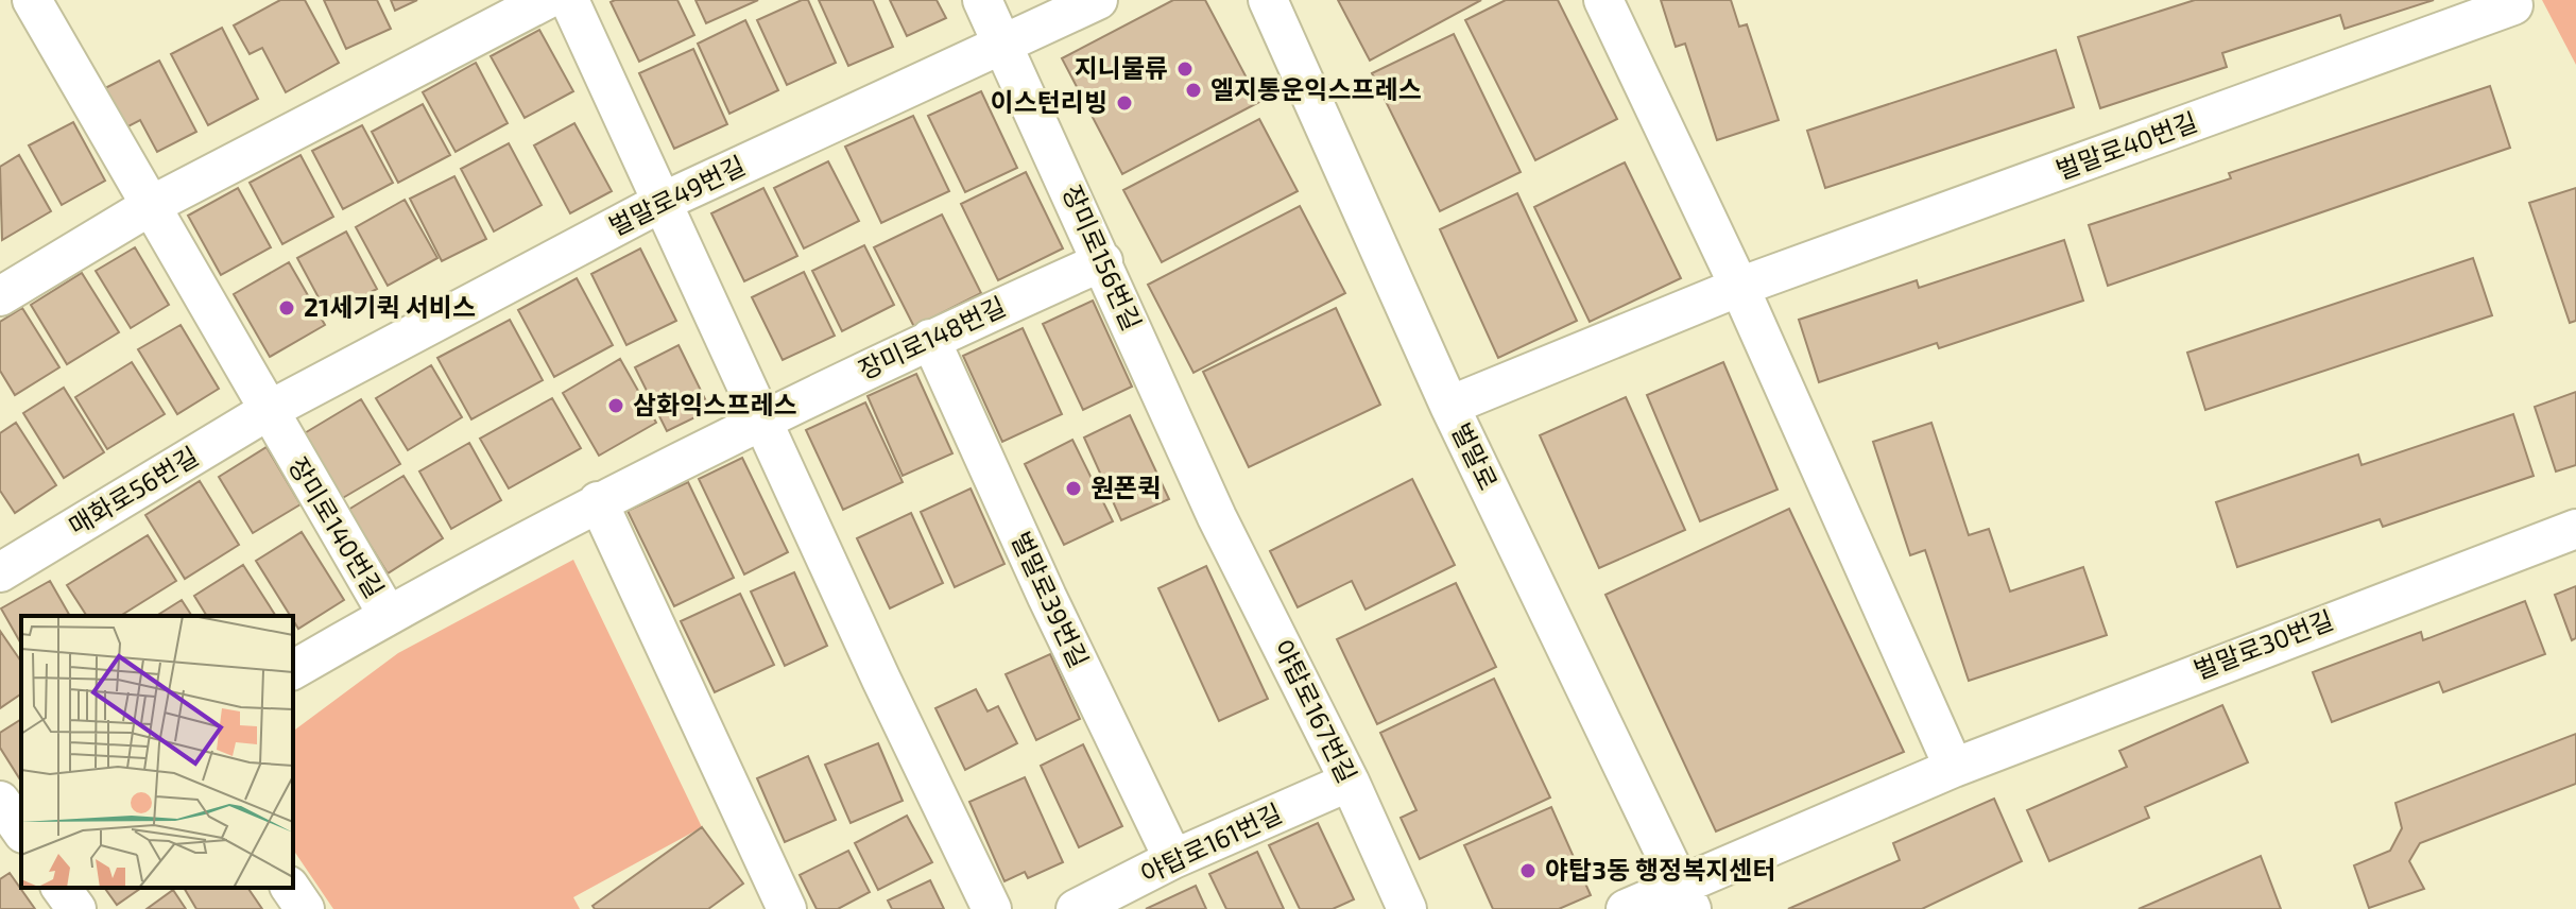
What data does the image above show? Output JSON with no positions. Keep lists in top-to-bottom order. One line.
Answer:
{"streets":{"street":["벌말로40번길","벌말로49번길","장미로156번길","장미로148번길","벌말로","매화로56번길","장미로140번길","벌말로39번길","벌말로30번길","야탑로167번길","야탑로161번길"]},"crossings":[["벌말로40번길","벌말로"],["벌말로49번길","장미로156번길"],["벌말로49번길","매화로56번길"],["벌말로49번길","장미로140번길"],["장미로156번길","장미로148번길"],["장미로156번길","야탑로167번길"],["장미로148번길","장미로140번길"],["장미로148번길","벌말로39번길"],["벌말로","벌말로30번길"],["매화로56번길","장미로140번길"],["벌말로39번길","야탑로161번길"],["야탑로167번길","야탑로161번길"]],"places":["지니물류","엘지통운익스프레스","이스턴리빙","21세기퀵 서비스","삼화익스프레스","원폰퀵","야탑3동 행정복지센터"]}
